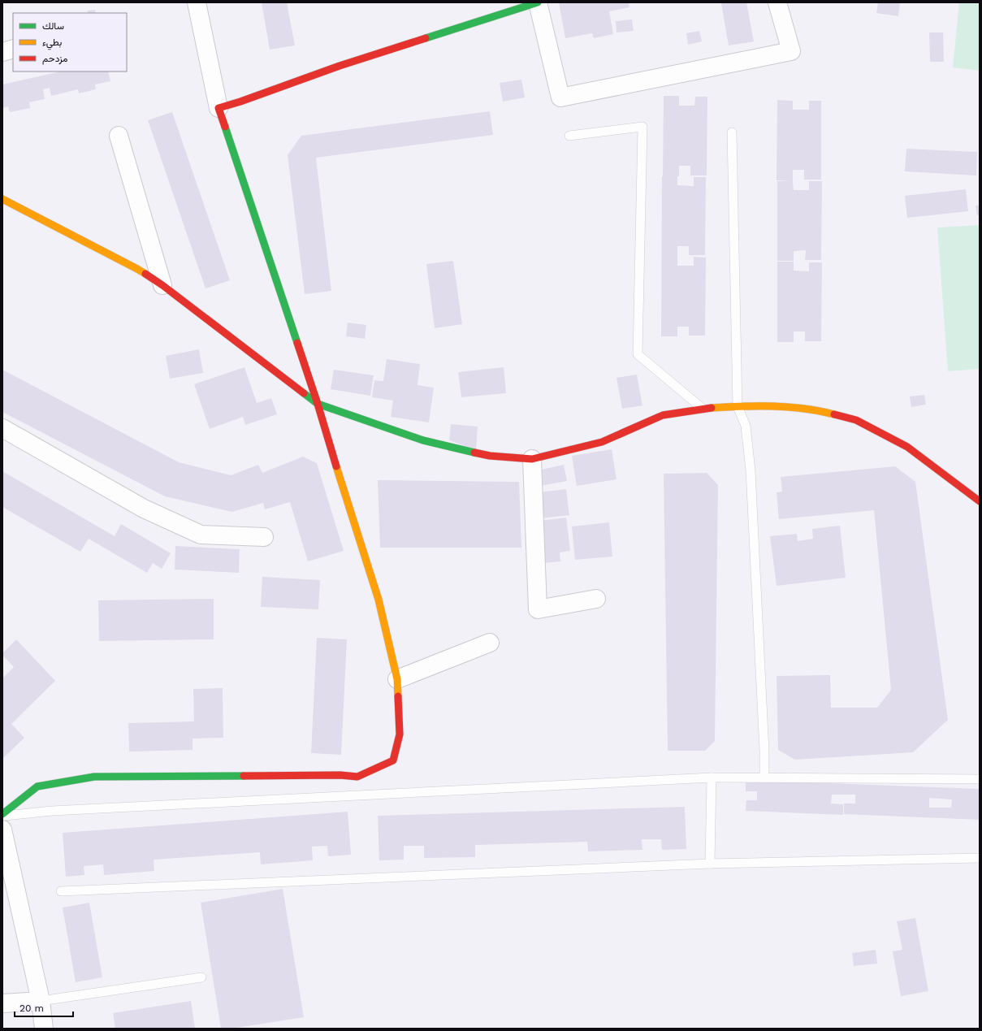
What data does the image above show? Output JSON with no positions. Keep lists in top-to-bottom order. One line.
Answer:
{"legend":["سالك","بطيء","مزدحم"],"scale_bar":"20 m"}
